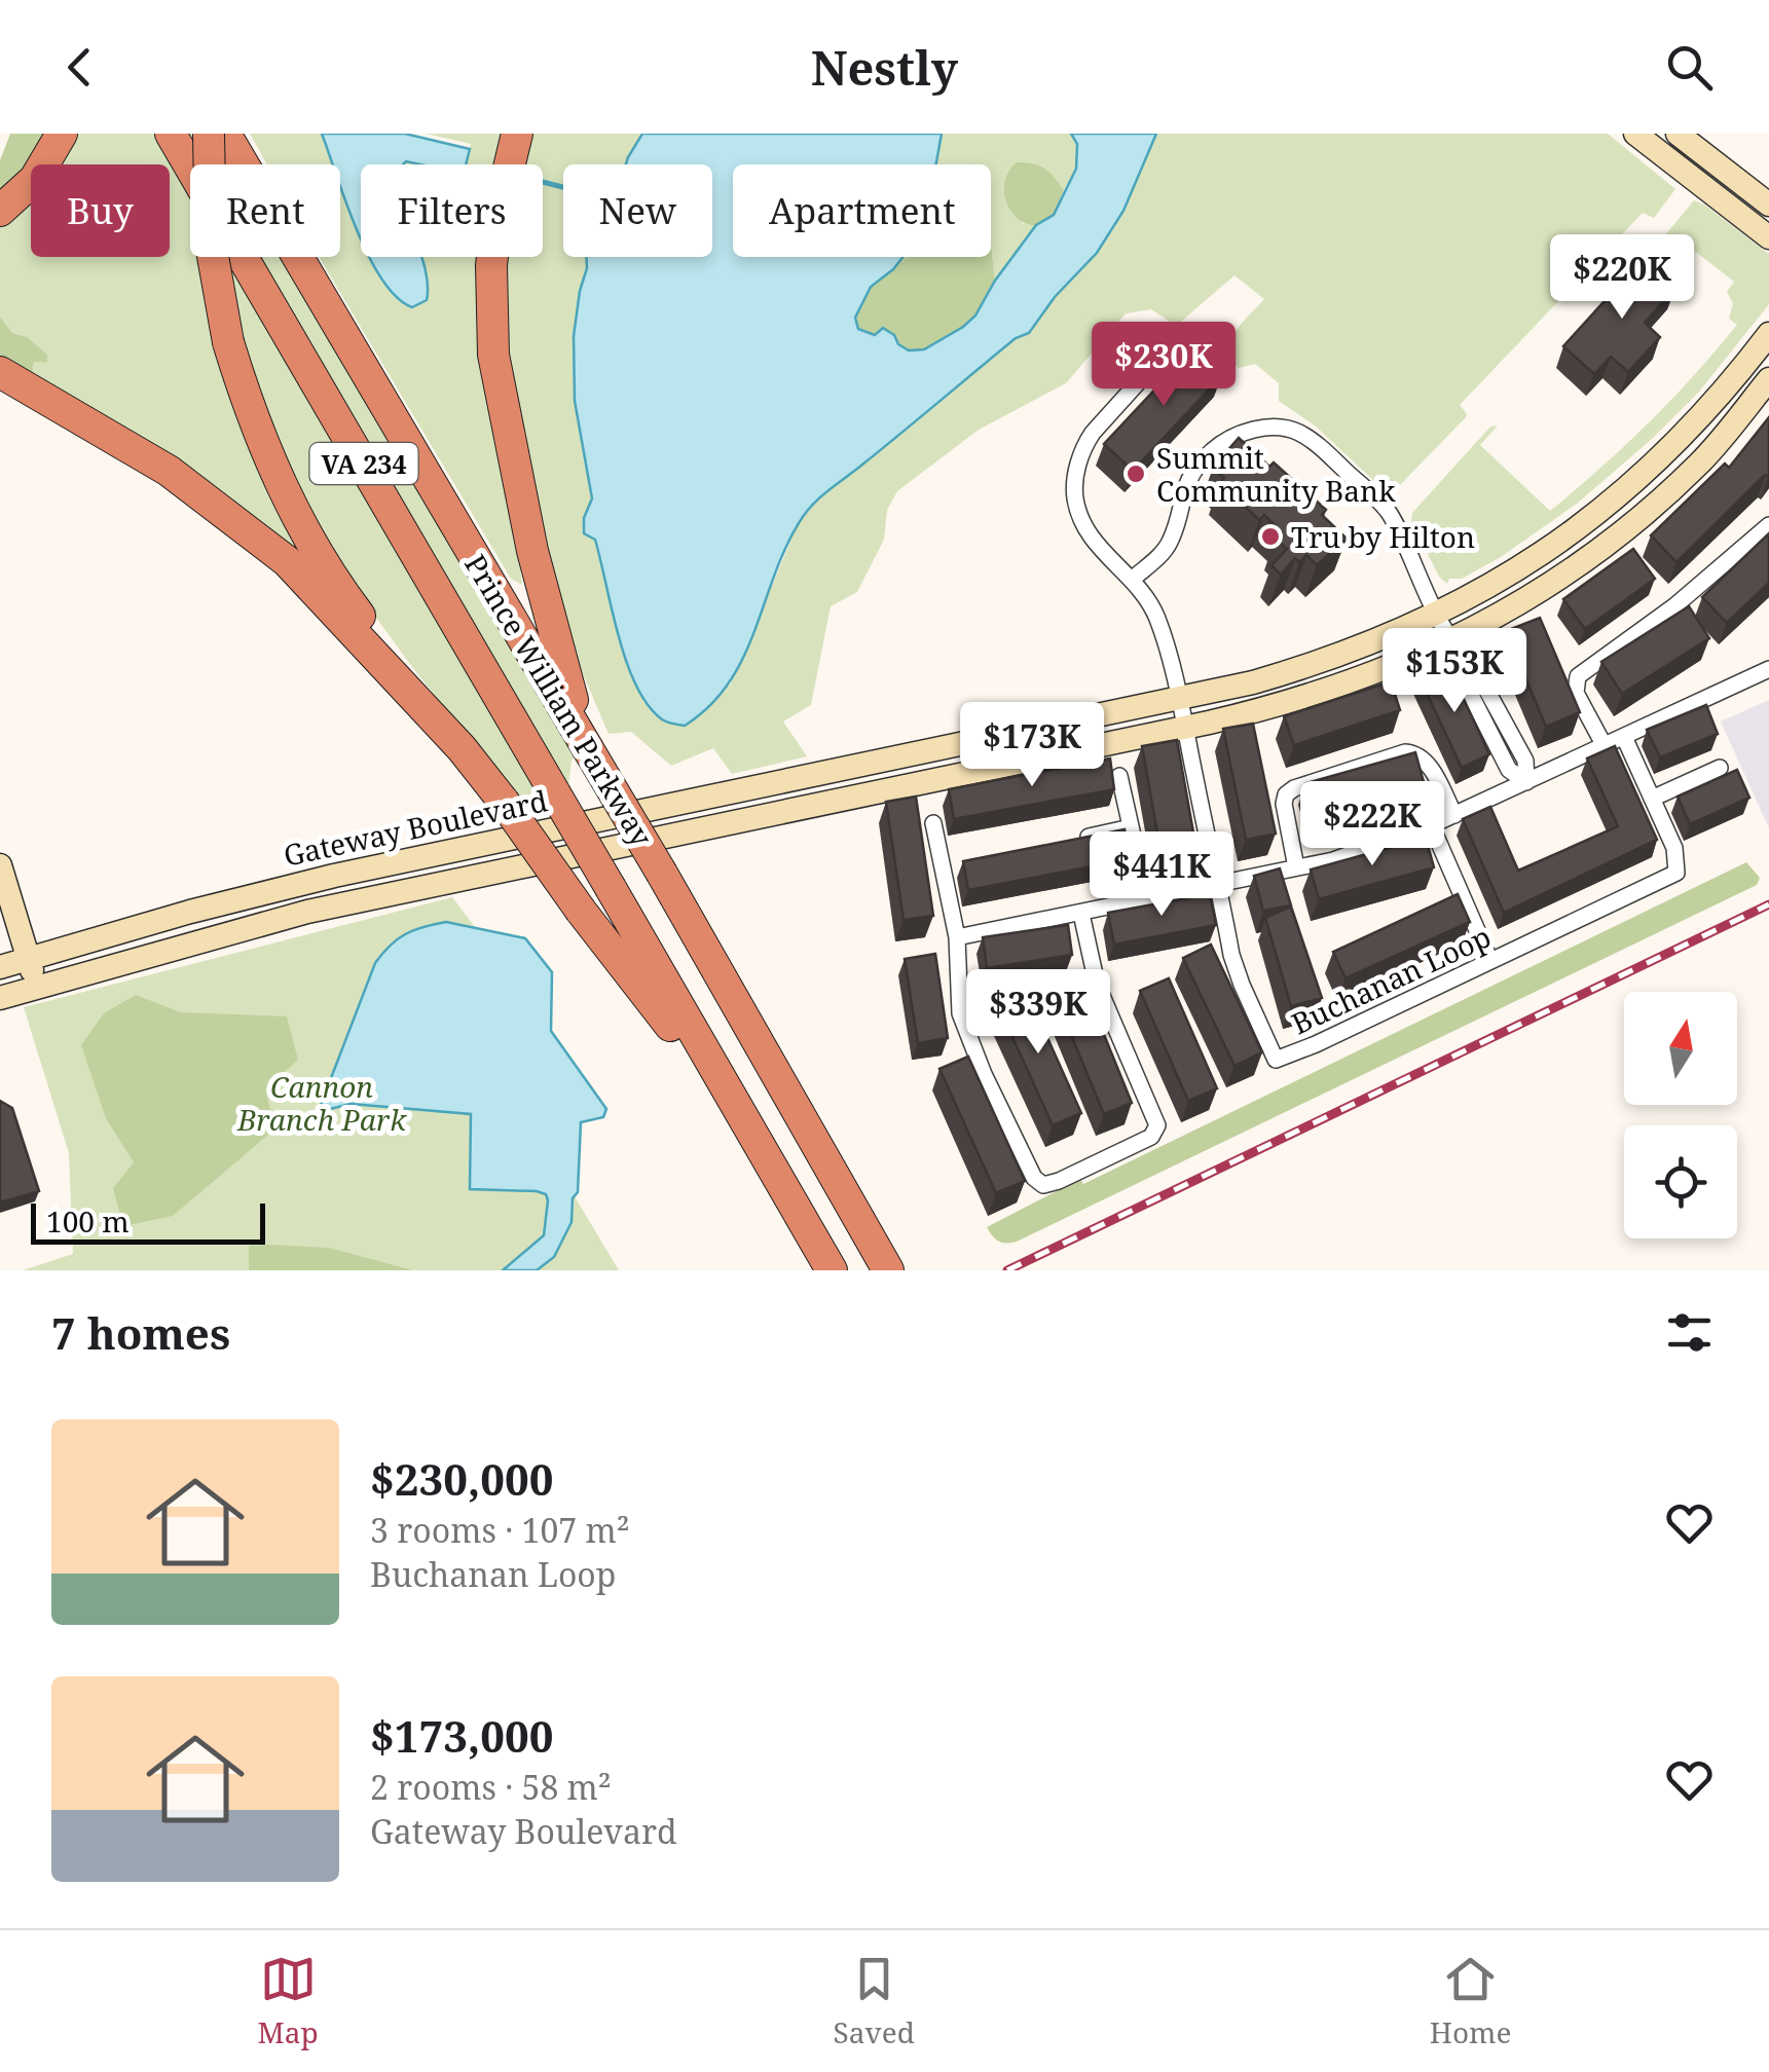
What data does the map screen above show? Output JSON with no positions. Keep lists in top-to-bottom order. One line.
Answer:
{"streets":{"highway":["VA 234","Prince William Parkway"],"street":["Gateway Boulevard","Buchanan Loop"]},"crossings":[["Gateway Boulevard","Buchanan Loop"]],"parks":["Cannon Branch Park"],"places":["Summit Community Bank","Tru by Hilton"],"scale_bar":"100 m","north":"top","page":{"header":"Nestly","chip":["Buy","Rent","Filters","New","Apartment"],"price":["$220K","$230K","$153K","$173K","$222K","$441K","$339K"],"scale":"100 m","heading":"7 homes","list":[{"name":"$230,000","note":"3 rooms · 107 m² · Buchanan Loop"},{"name":"$173,000","note":"2 rooms · 58 m² · Gateway Boulevard"}],"tabs":["Map","Saved","Home"]}}
